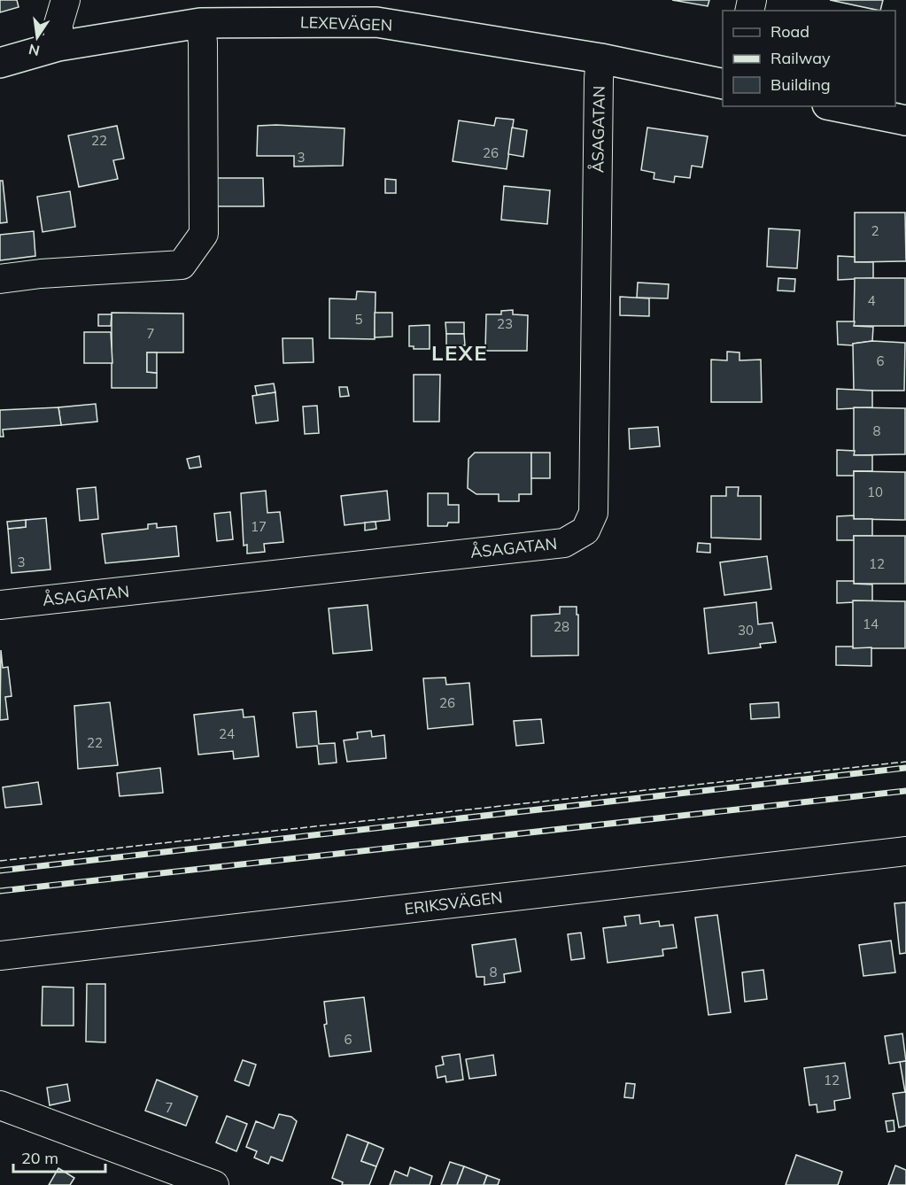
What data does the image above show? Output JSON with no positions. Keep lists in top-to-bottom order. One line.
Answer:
{"streets":{"street":["LEXEVÄGEN","ÅSAGATAN","ERIKSVÄGEN"]},"crossings":[["LEXEVÄGEN","ÅSAGATAN"]],"districts":["LEXE"],"house_numbers":["22","26","3","2","4","5","23","7","6","8","10","17","3","12","14","28","30","26","24","22","8","6","12","7"],"legend":["Road","Railway","Building"],"scale_bar":"20 m","north":"bottom"}
